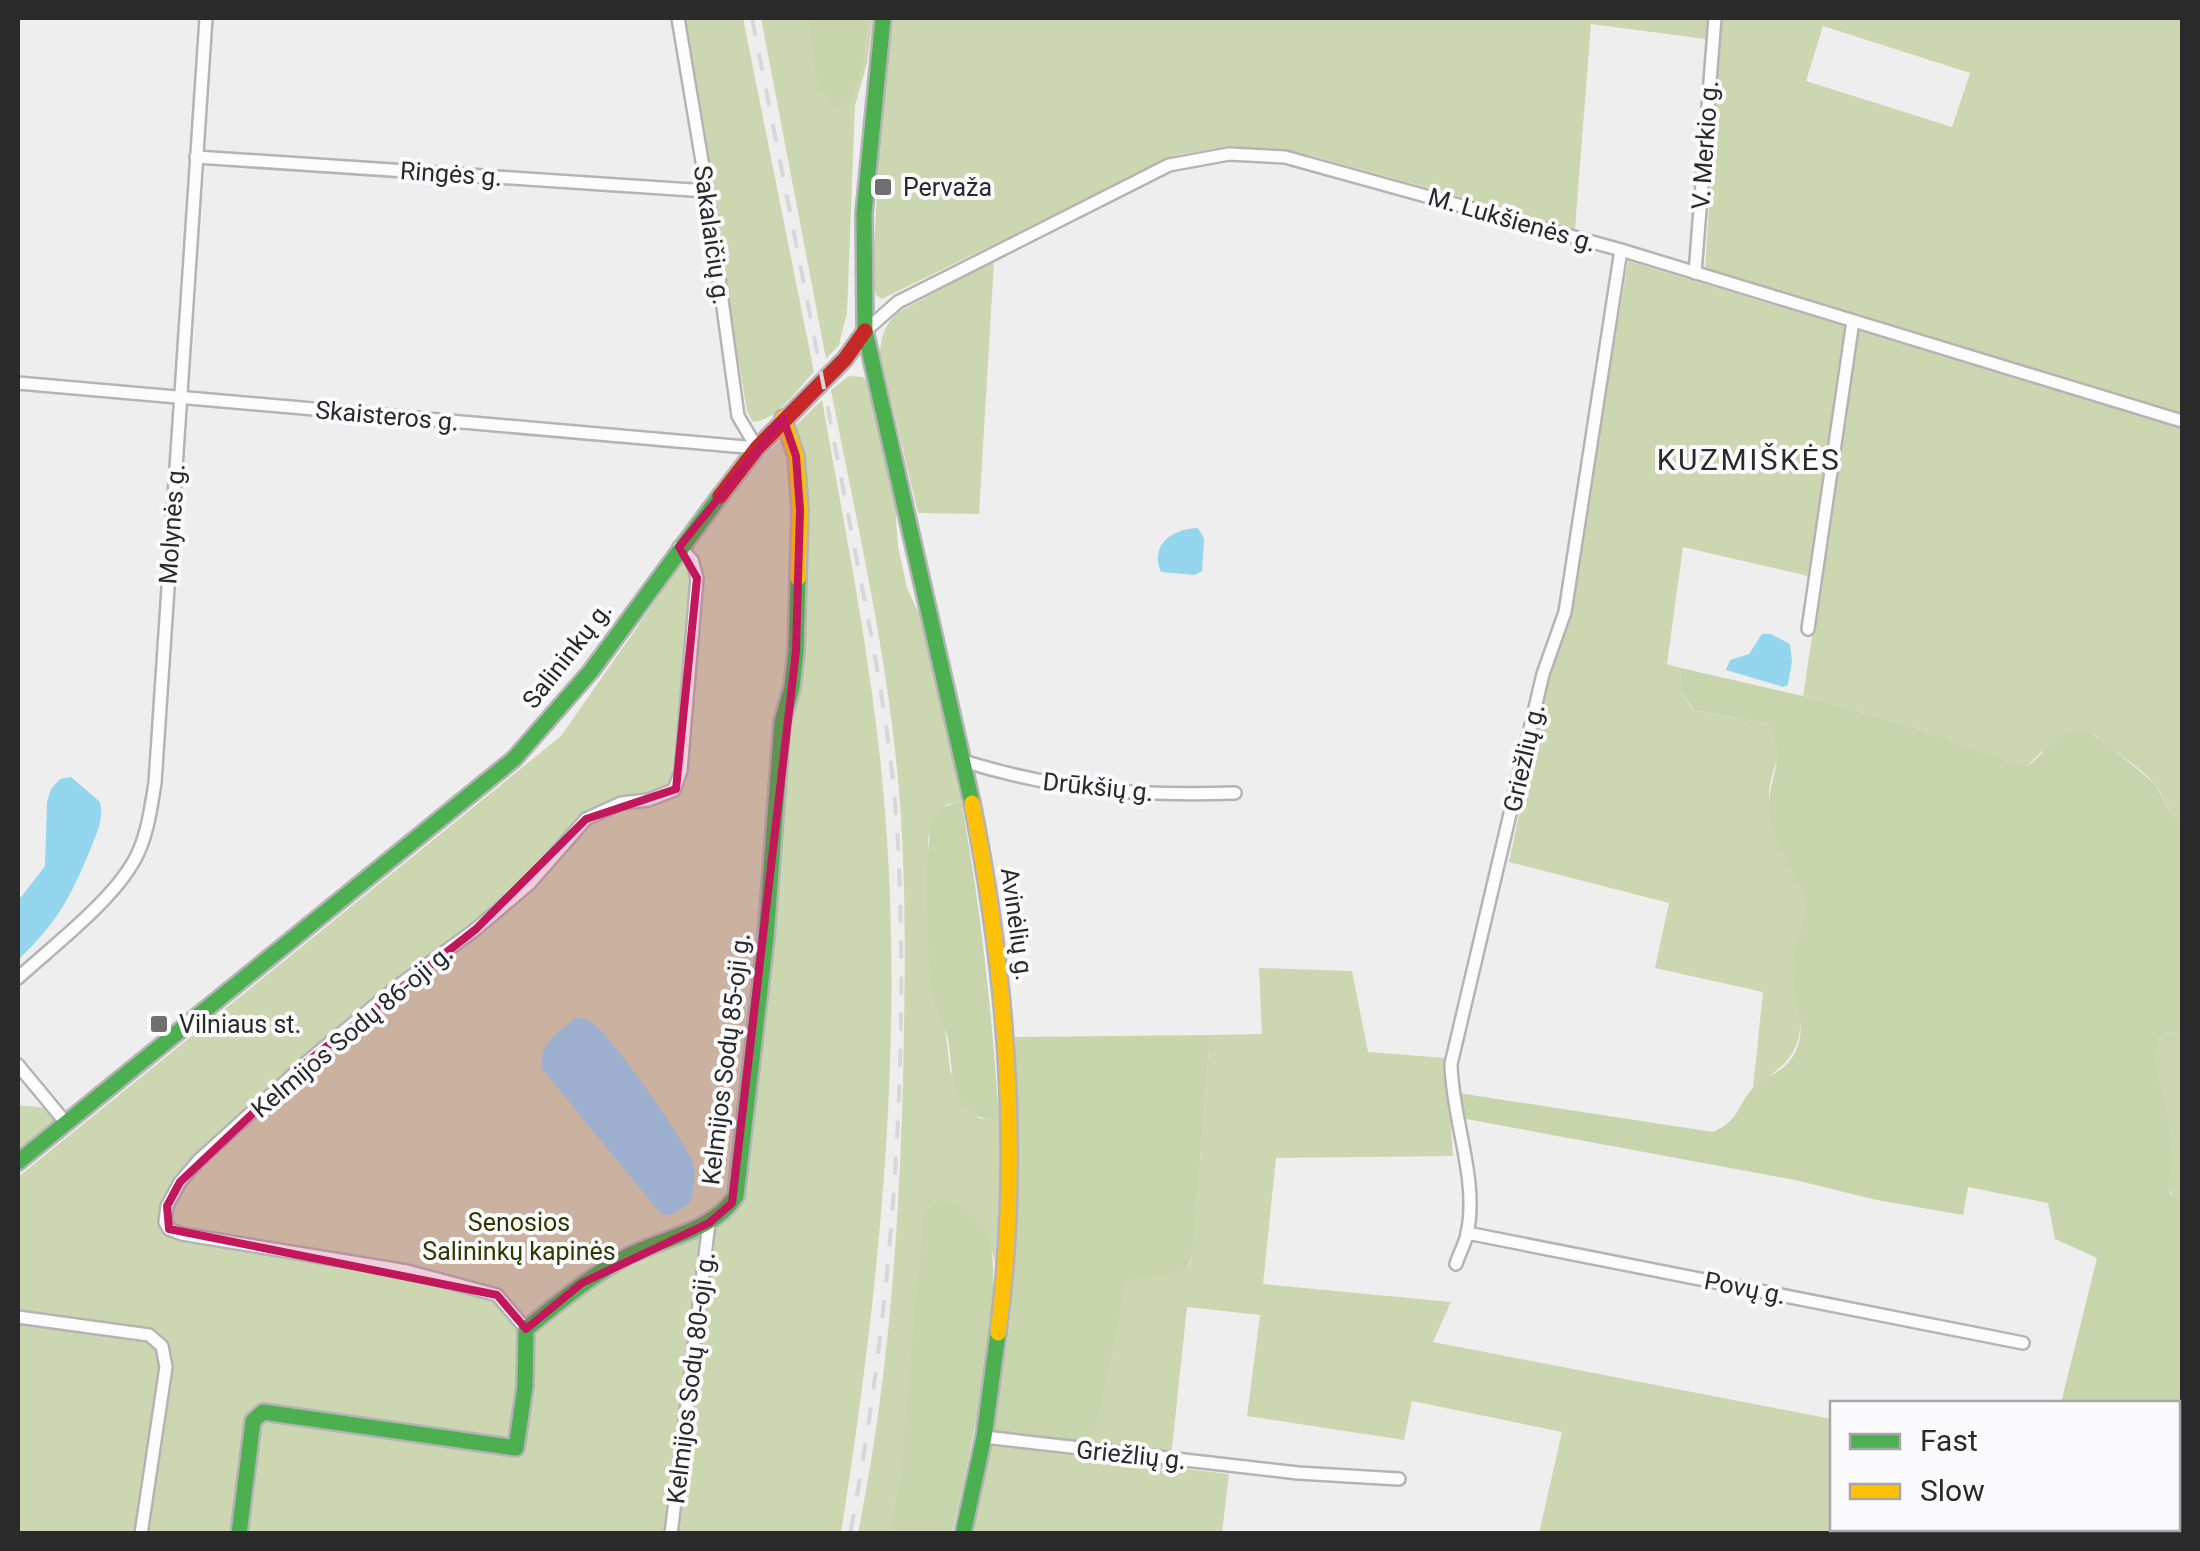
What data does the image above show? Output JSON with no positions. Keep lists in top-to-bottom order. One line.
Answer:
{"streets":{"main road":["Salininkų g.","Avinėlių g.","Kelmijos Sodų 85-oji g."],"street":["V. Merkio g.","Ringės g.","M. Lukšienės g.","Sakalaičių g.","Skaisteros g.","Molynės g.","Griežlių g.","Drūkšių g.","Kelmijos Sodų 86-oji g.","Povų g.","Kelmijos Sodų 80-oji g."]},"crossings":[["V. Merkio g.","M. Lukšienės g."],["Ringės g.","Sakalaičių g."],["Ringės g.","Molynės g."],["M. Lukšienės g.","Salininkų g."],["M. Lukšienės g.","Griežlių g."],["M. Lukšienės g.","Avinėlių g."],["Sakalaičių g.","Skaisteros g."],["Sakalaičių g.","Salininkų g."],["Skaisteros g.","Molynės g."],["Skaisteros g.","Salininkų g."],["Salininkų g.","Avinėlių g."],["Salininkų g.","Kelmijos Sodų 86-oji g."],["Salininkų g.","Kelmijos Sodų 85-oji g."],["Griežlių g.","Avinėlių g."],["Griežlių g.","Povų g."],["Drūkšių g.","Avinėlių g."],["Kelmijos Sodų 86-oji g.","Kelmijos Sodų 85-oji g."],["Kelmijos Sodų 85-oji g.","Kelmijos Sodų 80-oji g."]],"districts":["KUZMIŠKĖS"],"parks":["Senosios Salininkų kapinės"],"places":{"transit":["Pervaža","Vilniaus st."]},"legend":["Fast","Slow"]}
